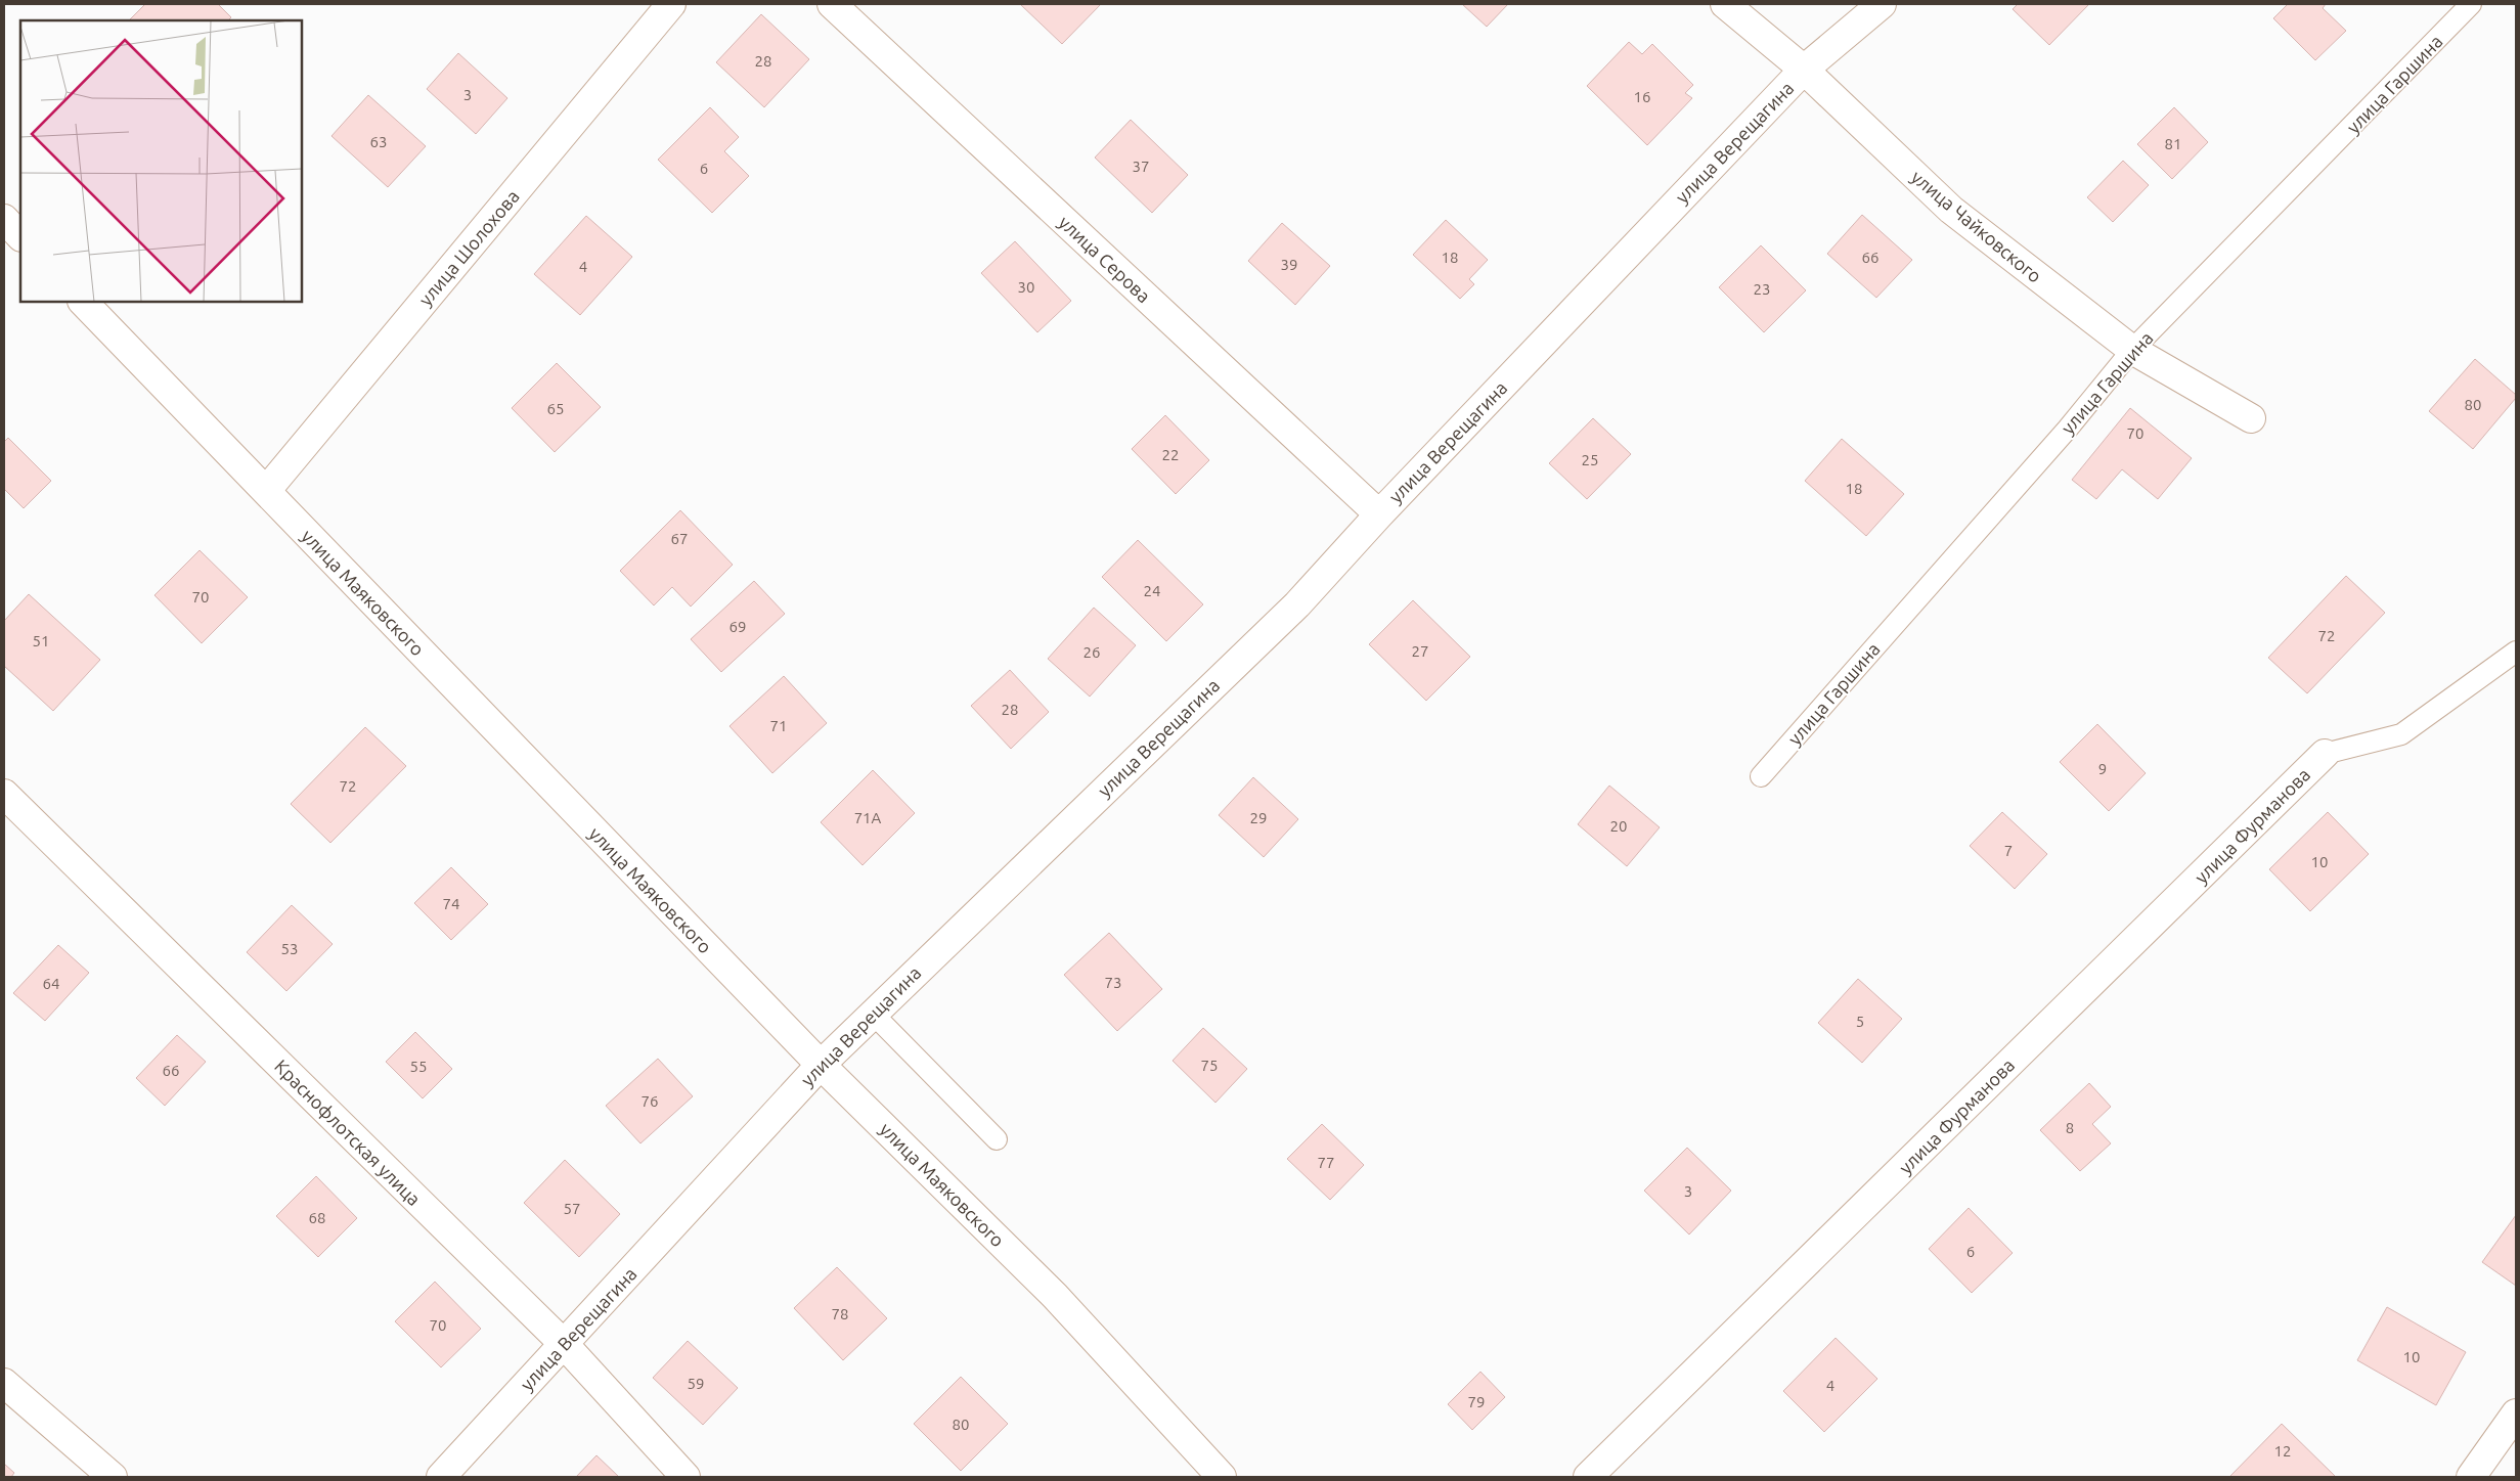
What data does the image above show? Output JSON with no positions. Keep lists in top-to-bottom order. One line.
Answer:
{"streets":{"street":["улица Верещагина","улица Чайковского","улица Шолохова","улица Серова","улица Маяковского","улица Фурманова","Краснофлотская улица"],"lane":["улица Гаршина"]},"crossings":[["улица Гаршина","улица Чайковского"],["улица Верещагина","улица Чайковского"],["улица Верещагина","улица Серова"],["улица Верещагина","улица Маяковского"],["улица Верещагина","Краснофлотская улица"],["улица Шолохова","улица Маяковского"]],"house_numbers":["28","3","16","63","81","37","6","18","66","39","4","30","23","80","65","70","22","25","18","67","24","70","69","72","51","27","26","28","71","9","72","71А","29","20","7","10","74","53","73","64","5","75","55","66","76","8","77","3","57","68","6","78","70","10","59","4","79","80","12"]}
